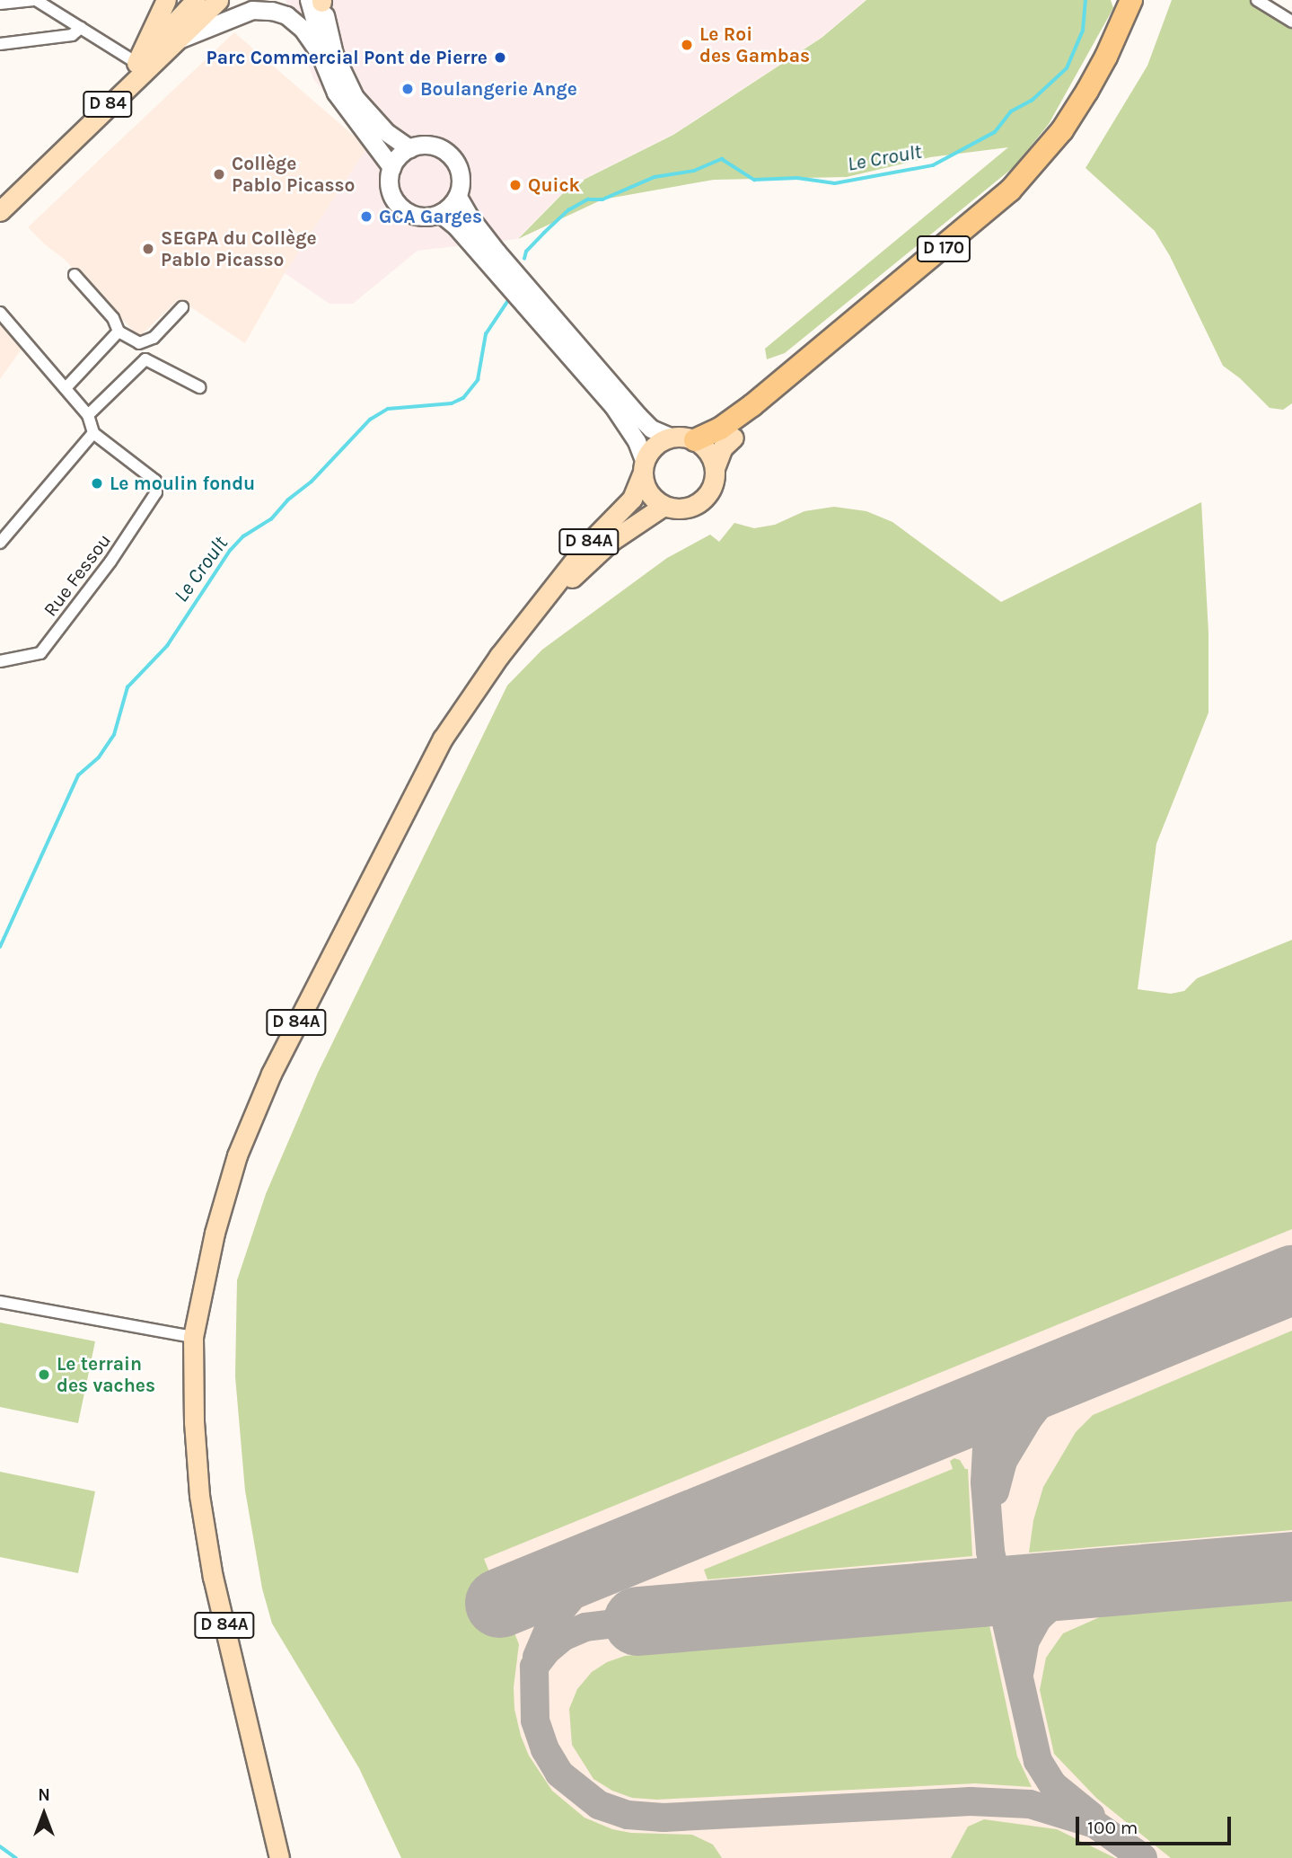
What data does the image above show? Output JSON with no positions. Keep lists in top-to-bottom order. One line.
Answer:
{"streets":{"highway":["D 170"],"main road":["D 84","D 84A"],"street":["Rue Fessou"]},"crossings":[["D 170","D 84A"]],"water":["Le Croult"],"places":["Le Roi des Gambas","Parc Commercial Pont de Pierre","Boulangerie Ange","Collège Pablo Picasso","Quick","GCA Garges","SEGPA du Collège Pablo Picasso","Le moulin fondu","Le terrain des vaches"],"scale_bar":"100 m","north":"top"}
